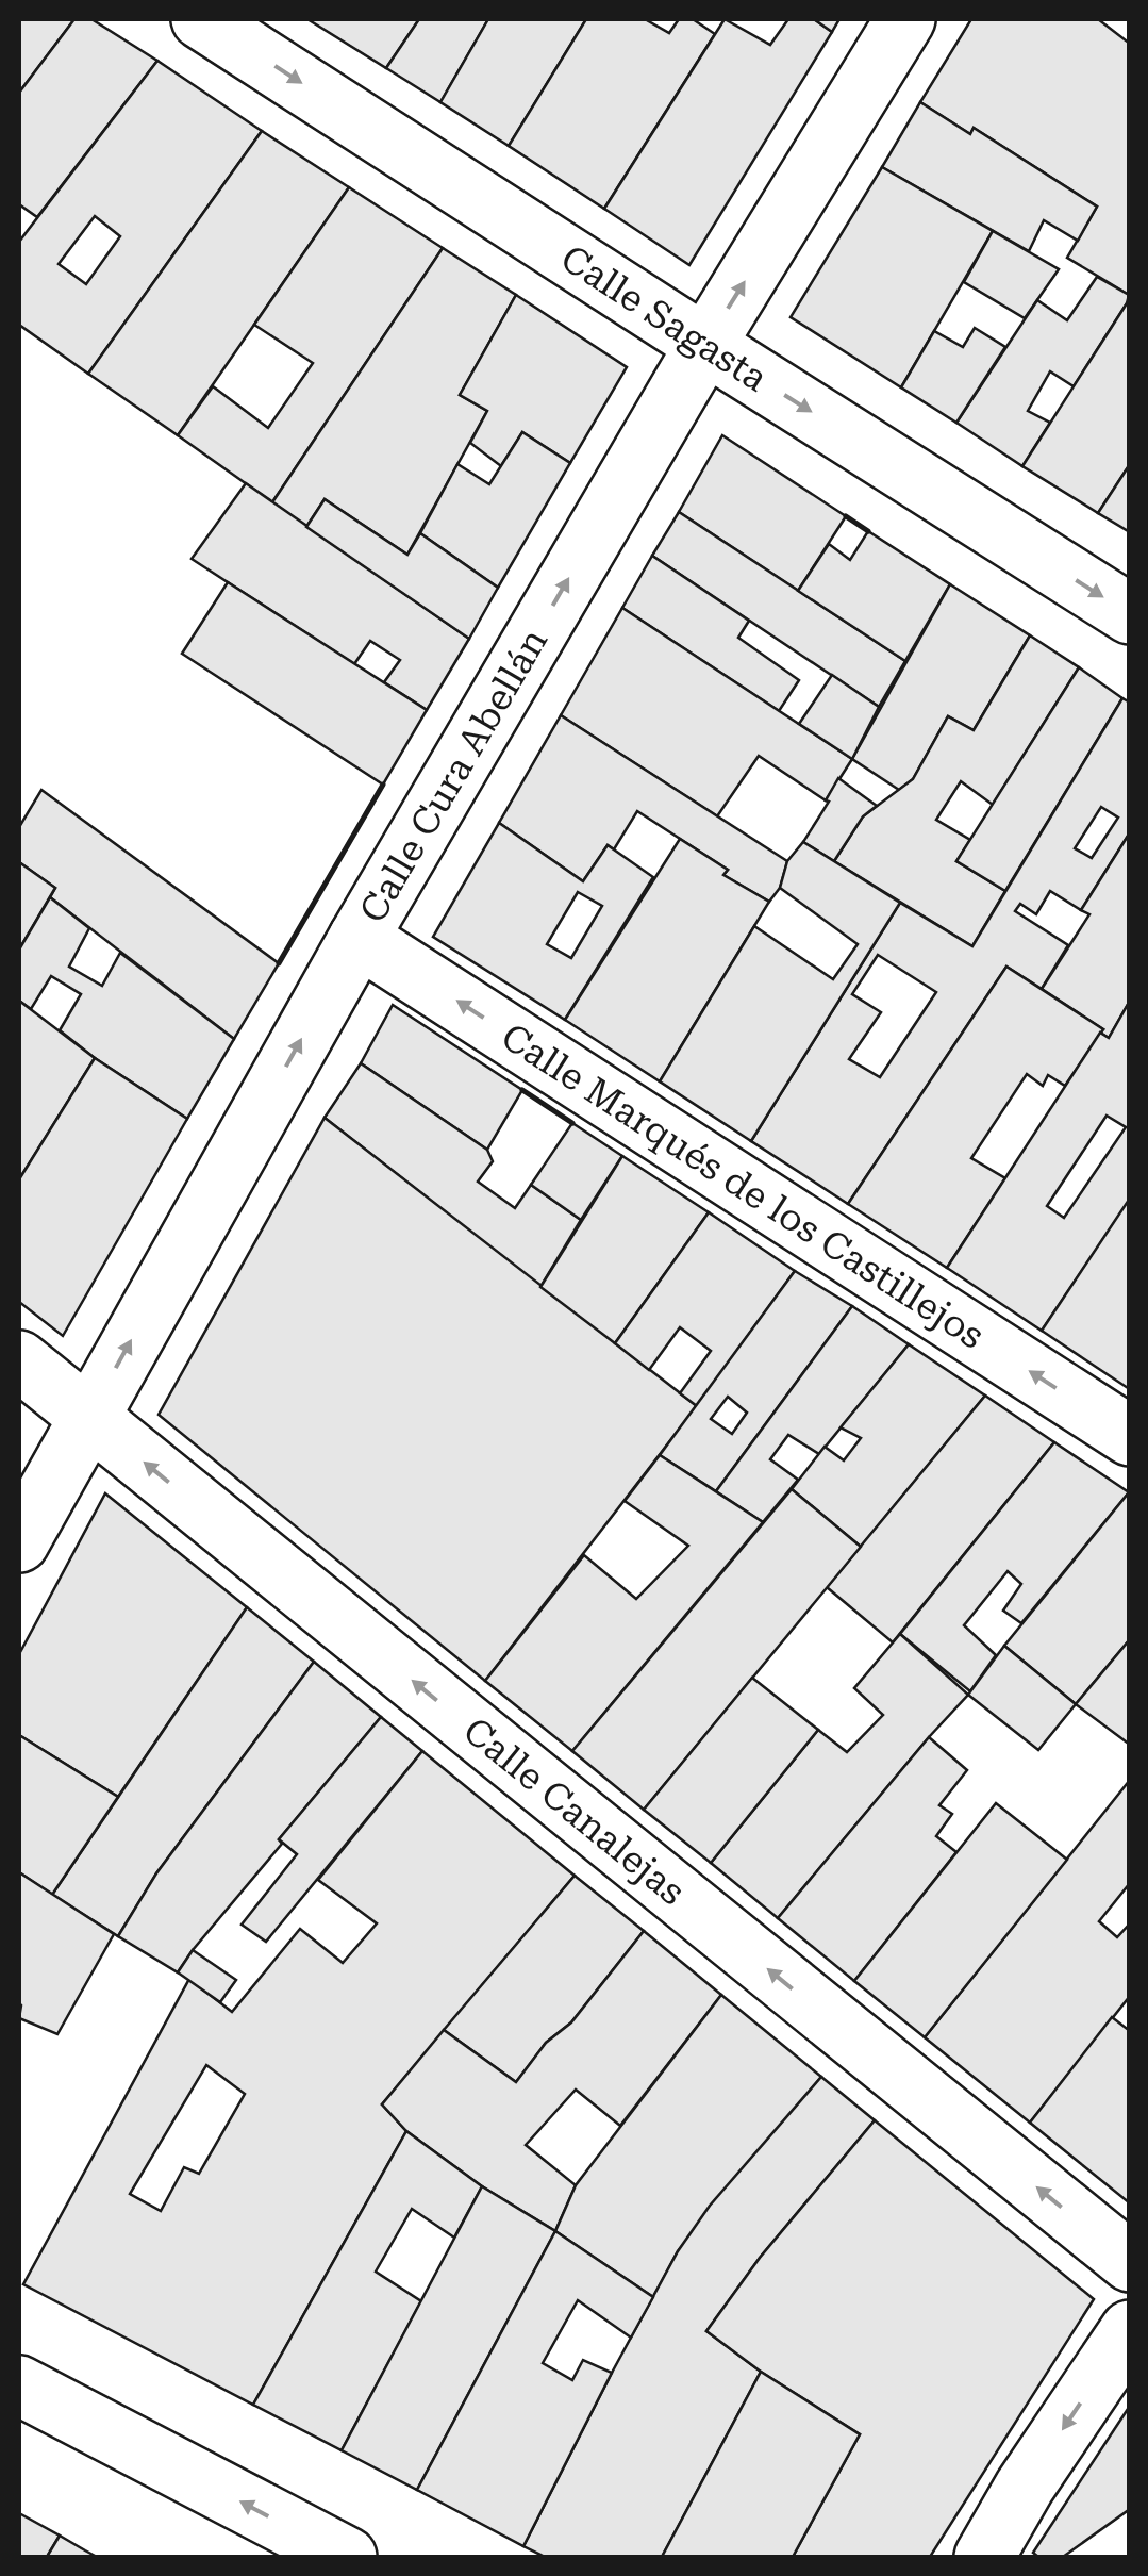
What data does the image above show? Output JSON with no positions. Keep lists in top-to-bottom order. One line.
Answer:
{"streets":{"street":["Calle Sagasta","Calle Cura Abellán","Calle Marqués de los Castillejos","Calle Canalejas"]},"crossings":[["Calle Sagasta","Calle Cura Abellán"],["Calle Cura Abellán","Calle Marqués de los Castillejos"],["Calle Cura Abellán","Calle Canalejas"]],"one_way":["Calle Sagasta","Calle Cura Abellán","Calle Marqués de los Castillejos","Calle Canalejas"]}
